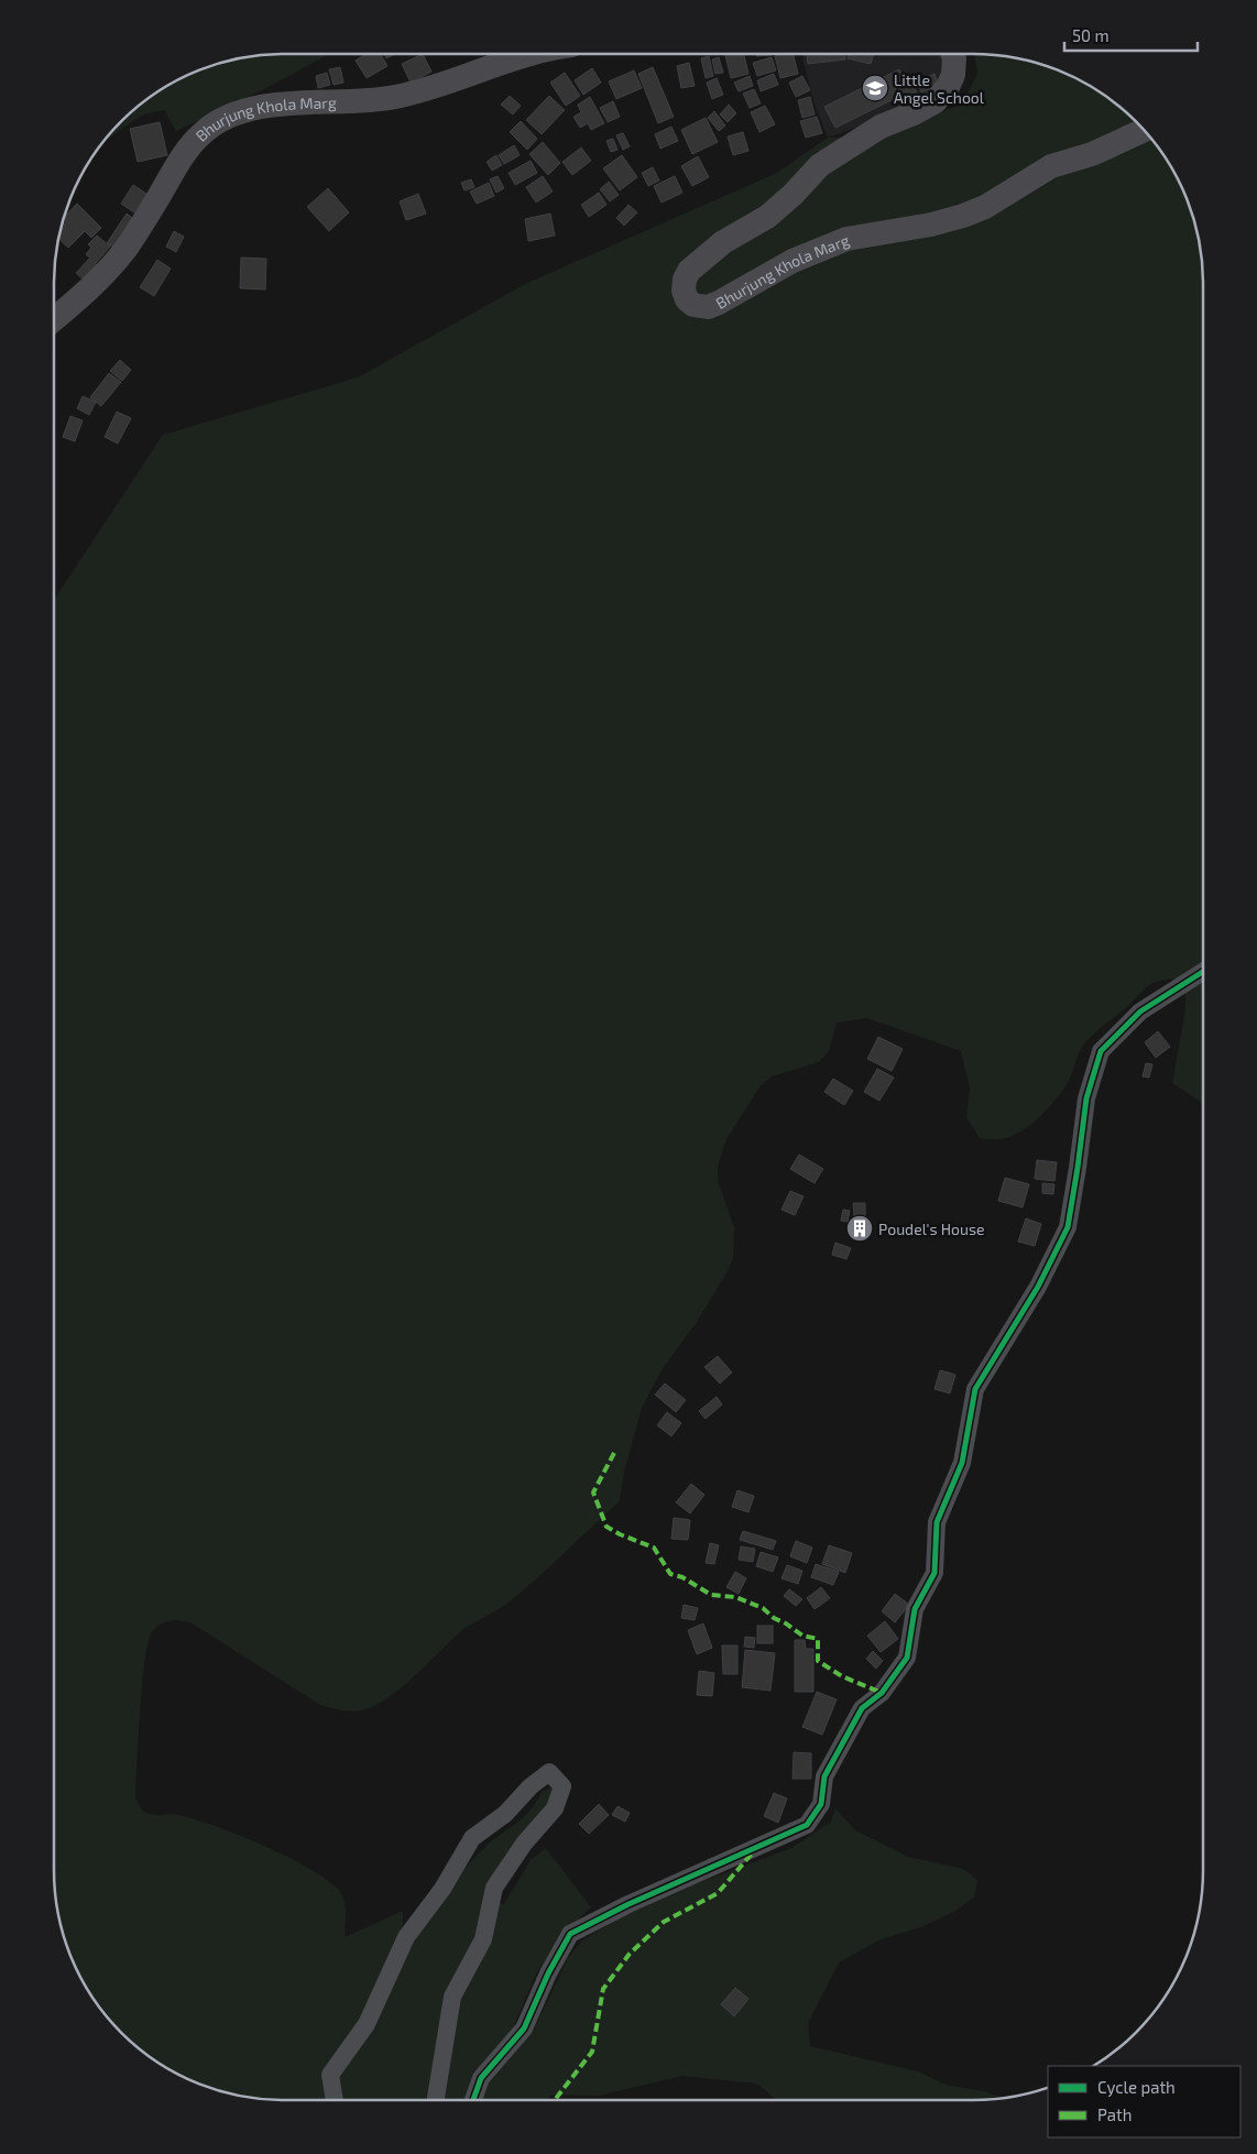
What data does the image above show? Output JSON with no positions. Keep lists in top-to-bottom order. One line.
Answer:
{"streets":{"main road":["Bhurjung Khola Marg"]},"places":{"school or university":["Little Angel School"],"building":["Poudel's House"]},"legend":["Cycle path","Path"],"scale_bar":"50 m"}
